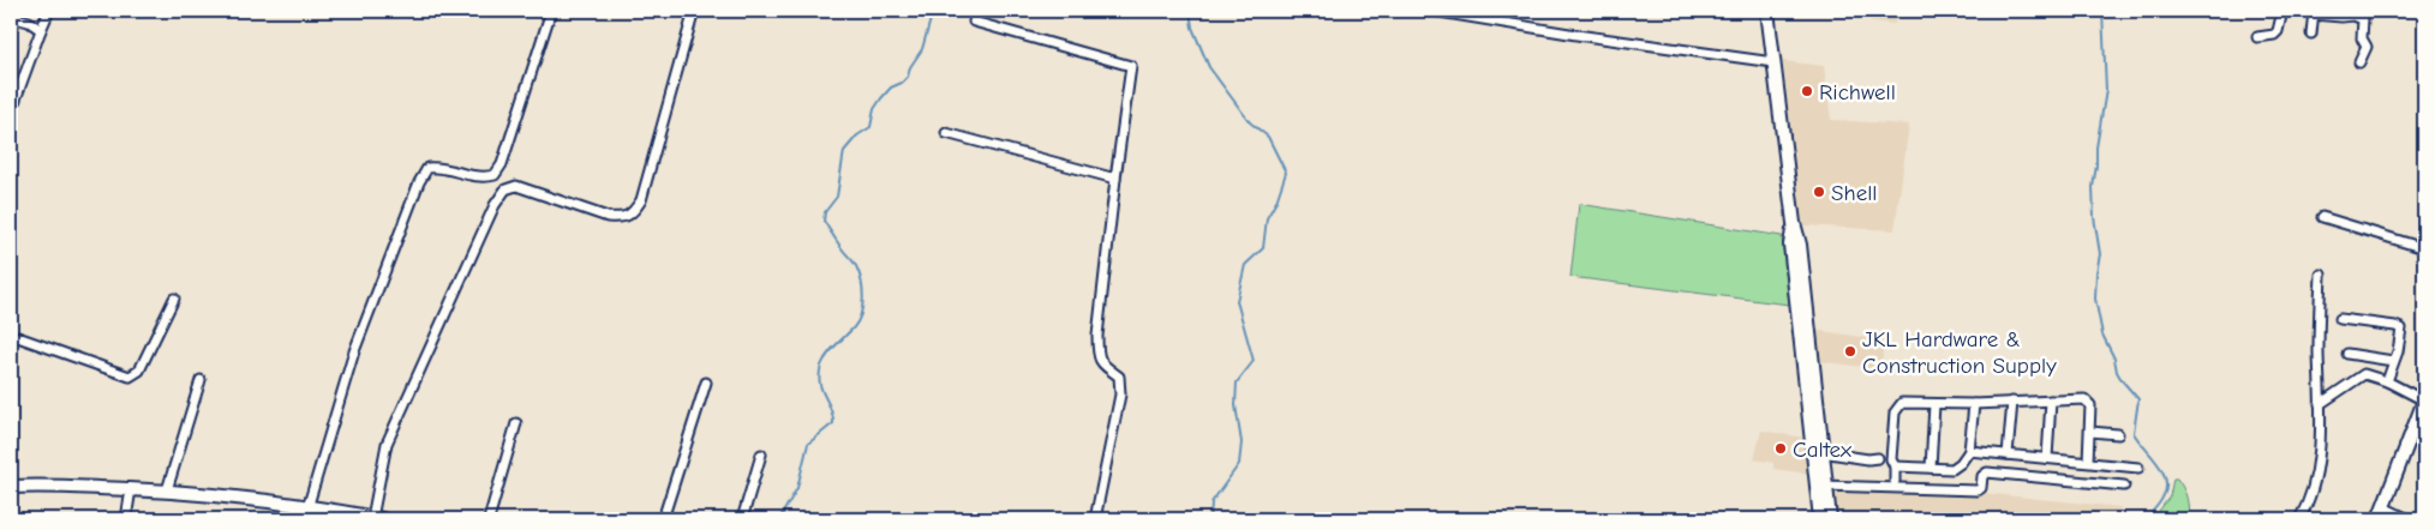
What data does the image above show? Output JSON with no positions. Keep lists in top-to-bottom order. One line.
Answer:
{"places":["Richwell","Shell","JKL Hardware & Construction Supply","Caltex"]}
